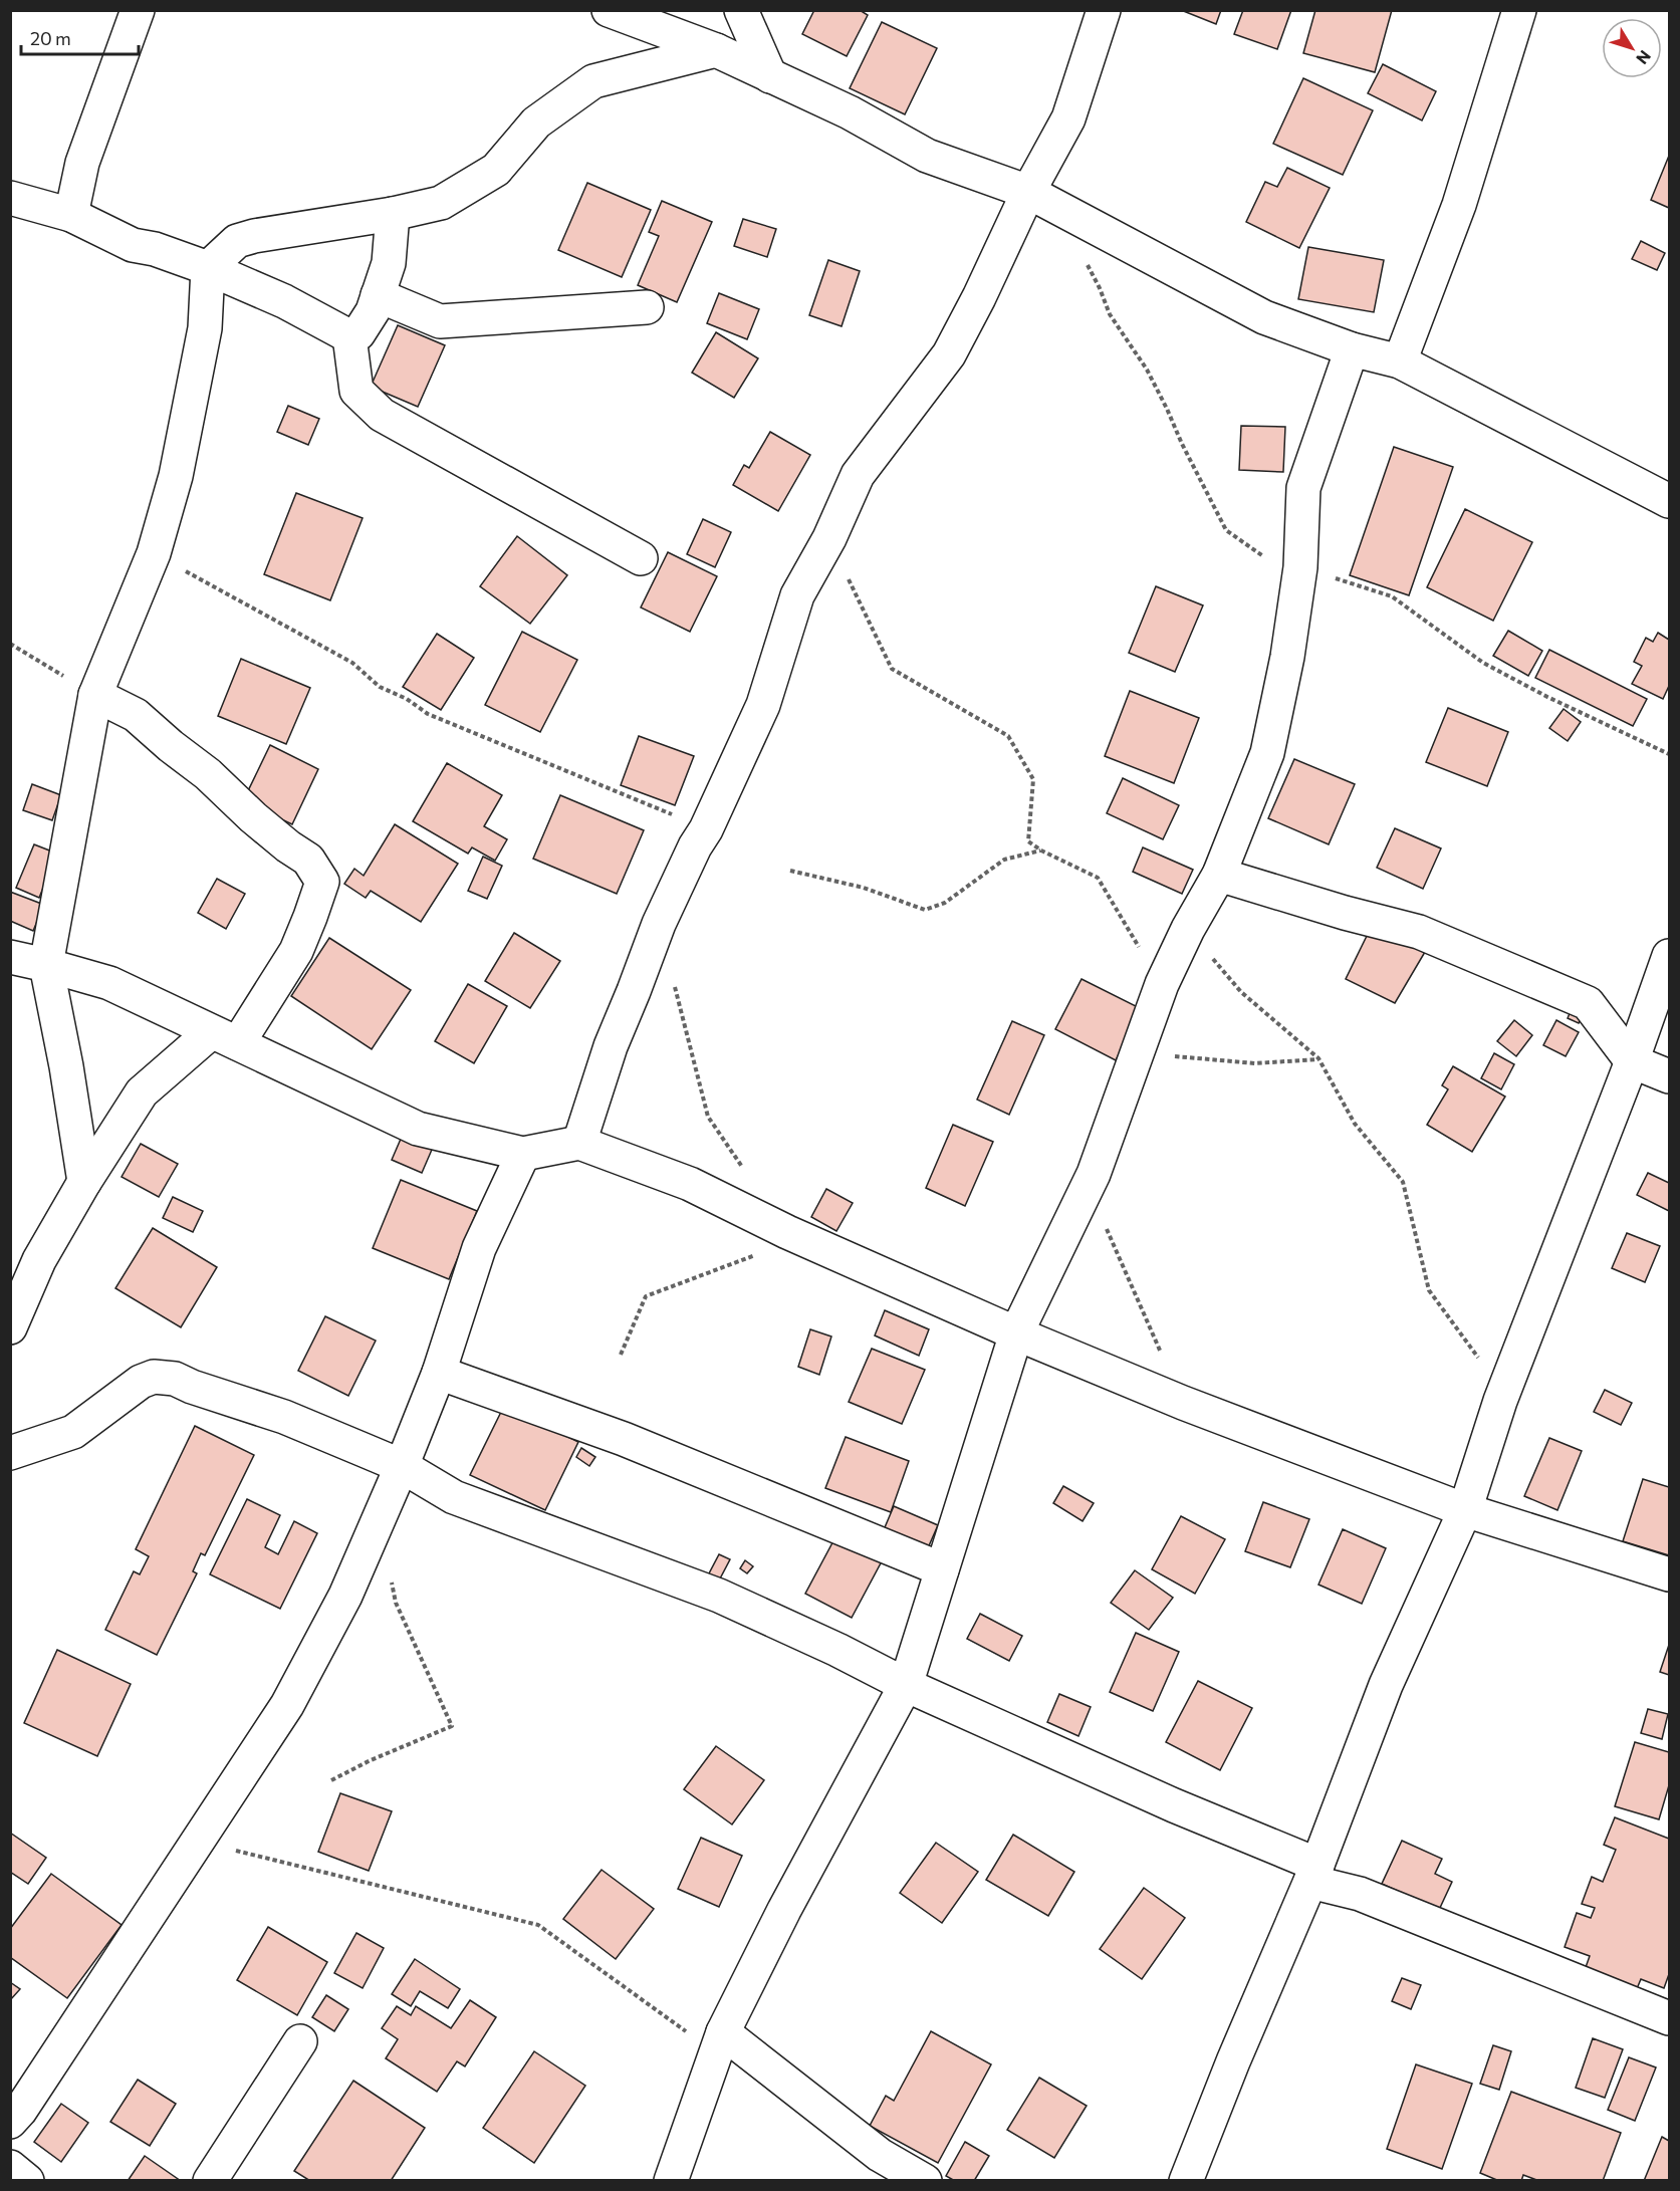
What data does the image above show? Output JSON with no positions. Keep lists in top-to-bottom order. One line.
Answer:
{"scale_bar":"20 m","north":"bottom right"}
